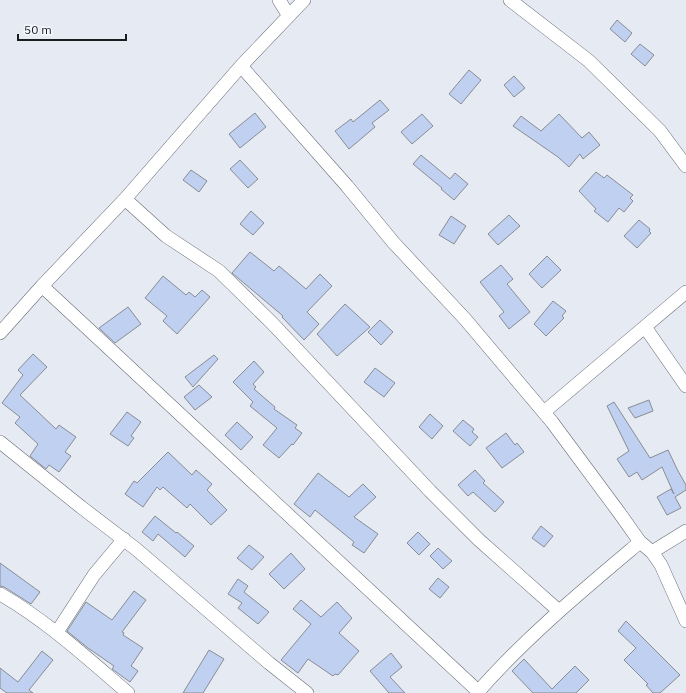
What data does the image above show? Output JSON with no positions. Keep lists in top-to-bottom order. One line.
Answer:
{"scale_bar":"50 m"}
